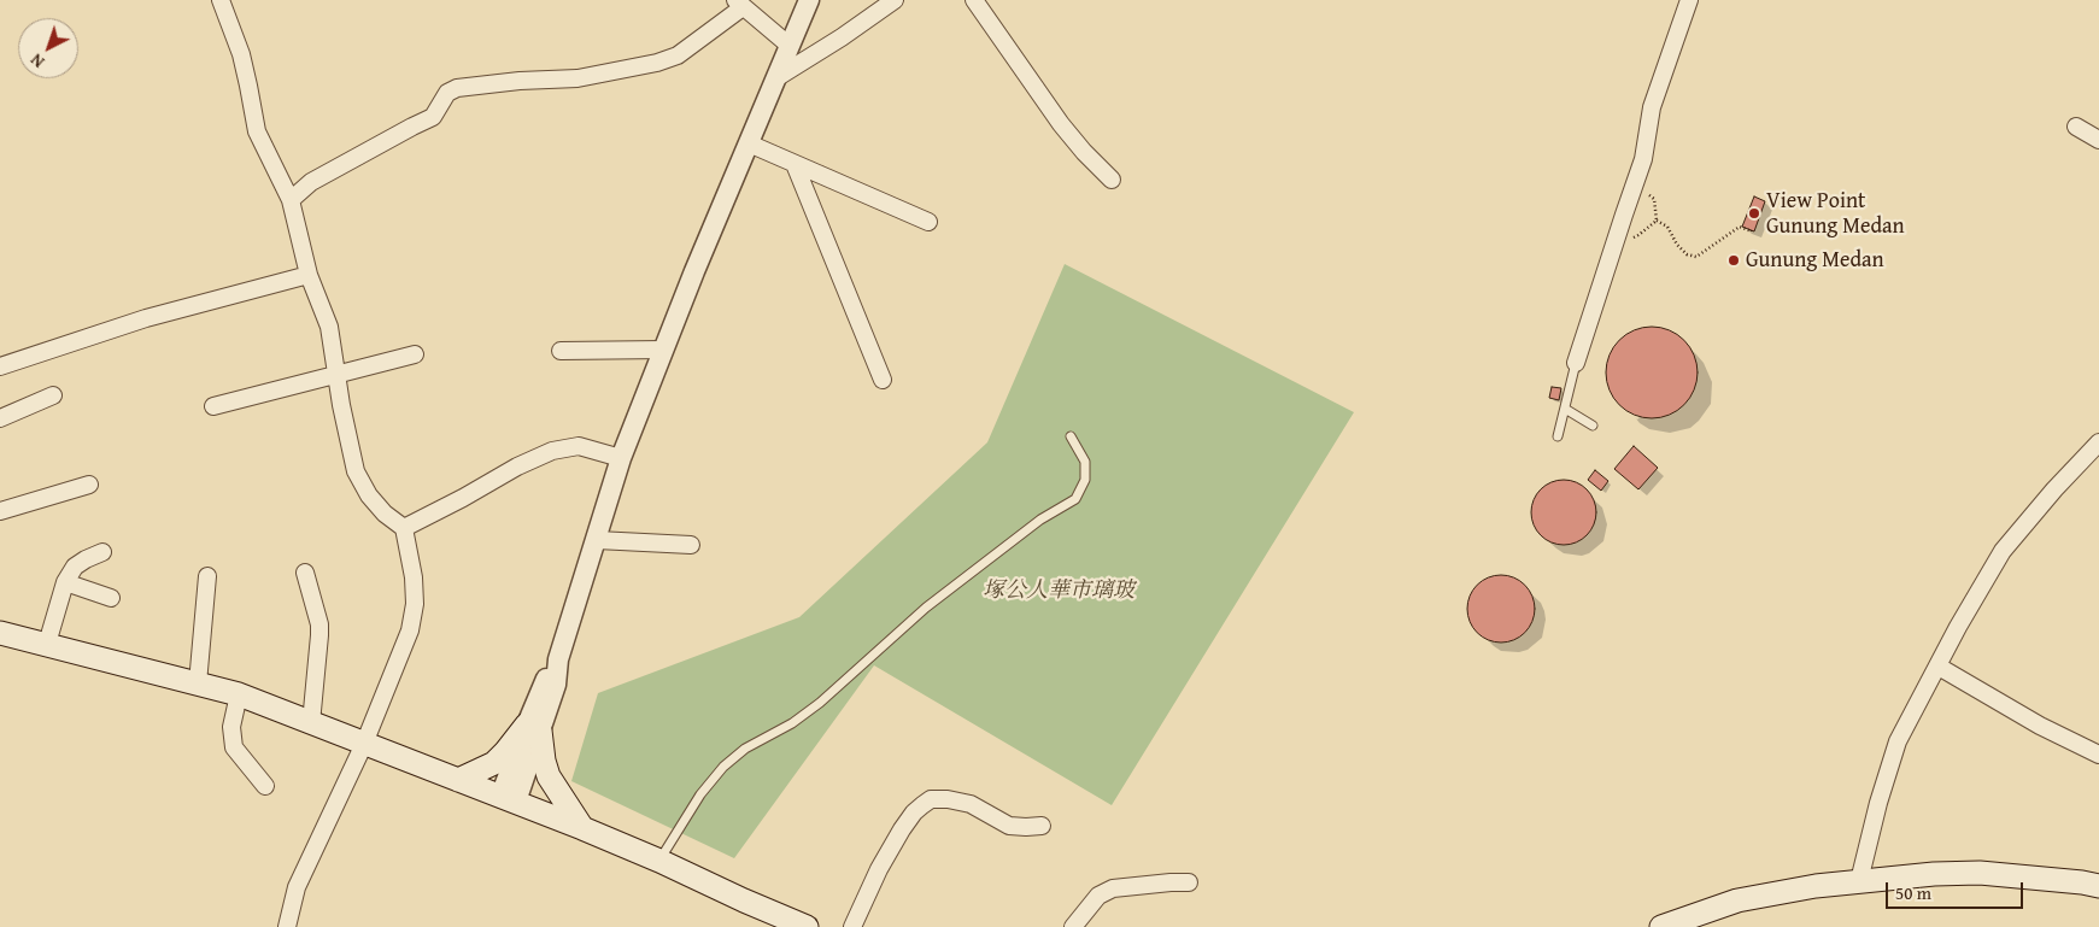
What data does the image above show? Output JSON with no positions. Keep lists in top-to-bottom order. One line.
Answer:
{"parks":["塚公人華市璃玻"],"places":["View Point Gunung Medan","Gunung Medan"],"scale_bar":"50 m","north":"bottom left"}
